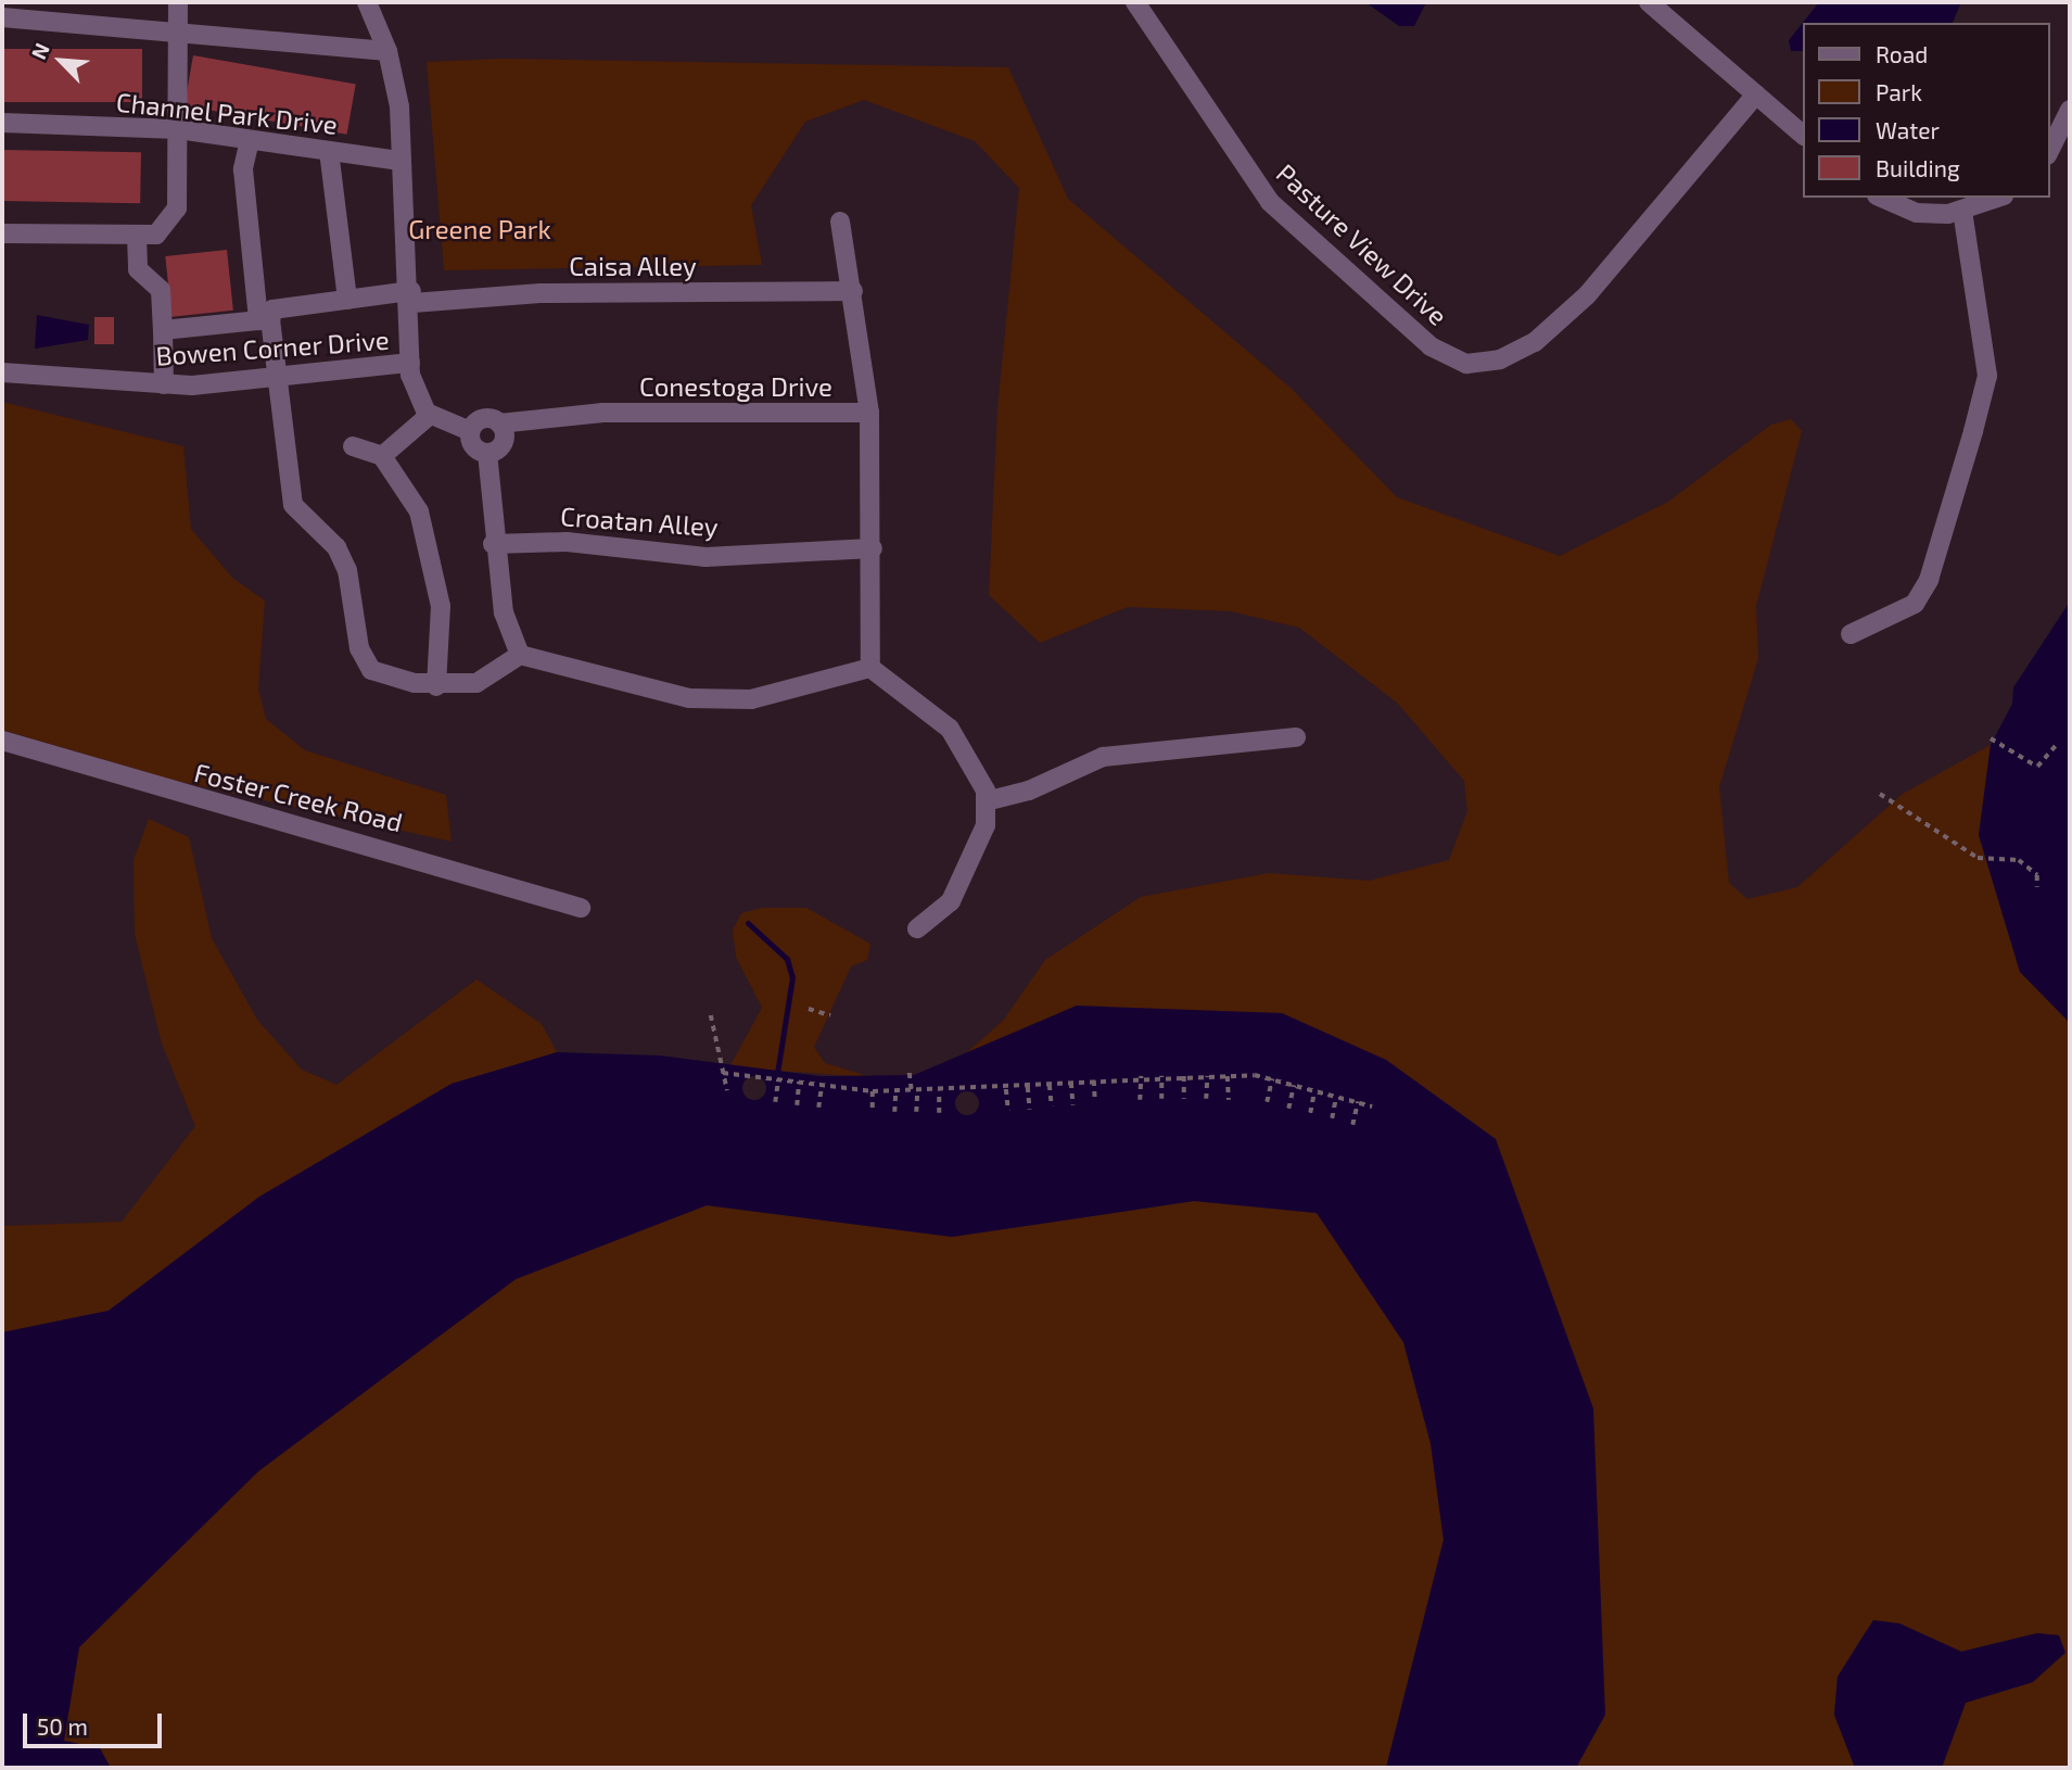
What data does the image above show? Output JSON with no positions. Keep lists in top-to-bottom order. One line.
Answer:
{"streets":{"street":["Channel Park Drive","Pasture View Drive","Caisa Alley","Bowen Corner Drive","Conestoga Drive","Croatan Alley","Foster Creek Road"]},"crossings":[["Caisa Alley","Conestoga Drive"],["Conestoga Drive","Croatan Alley"]],"parks":["Greene Park"],"legend":["Road","Park","Water","Building"],"scale_bar":"50 m","north":"top left"}
